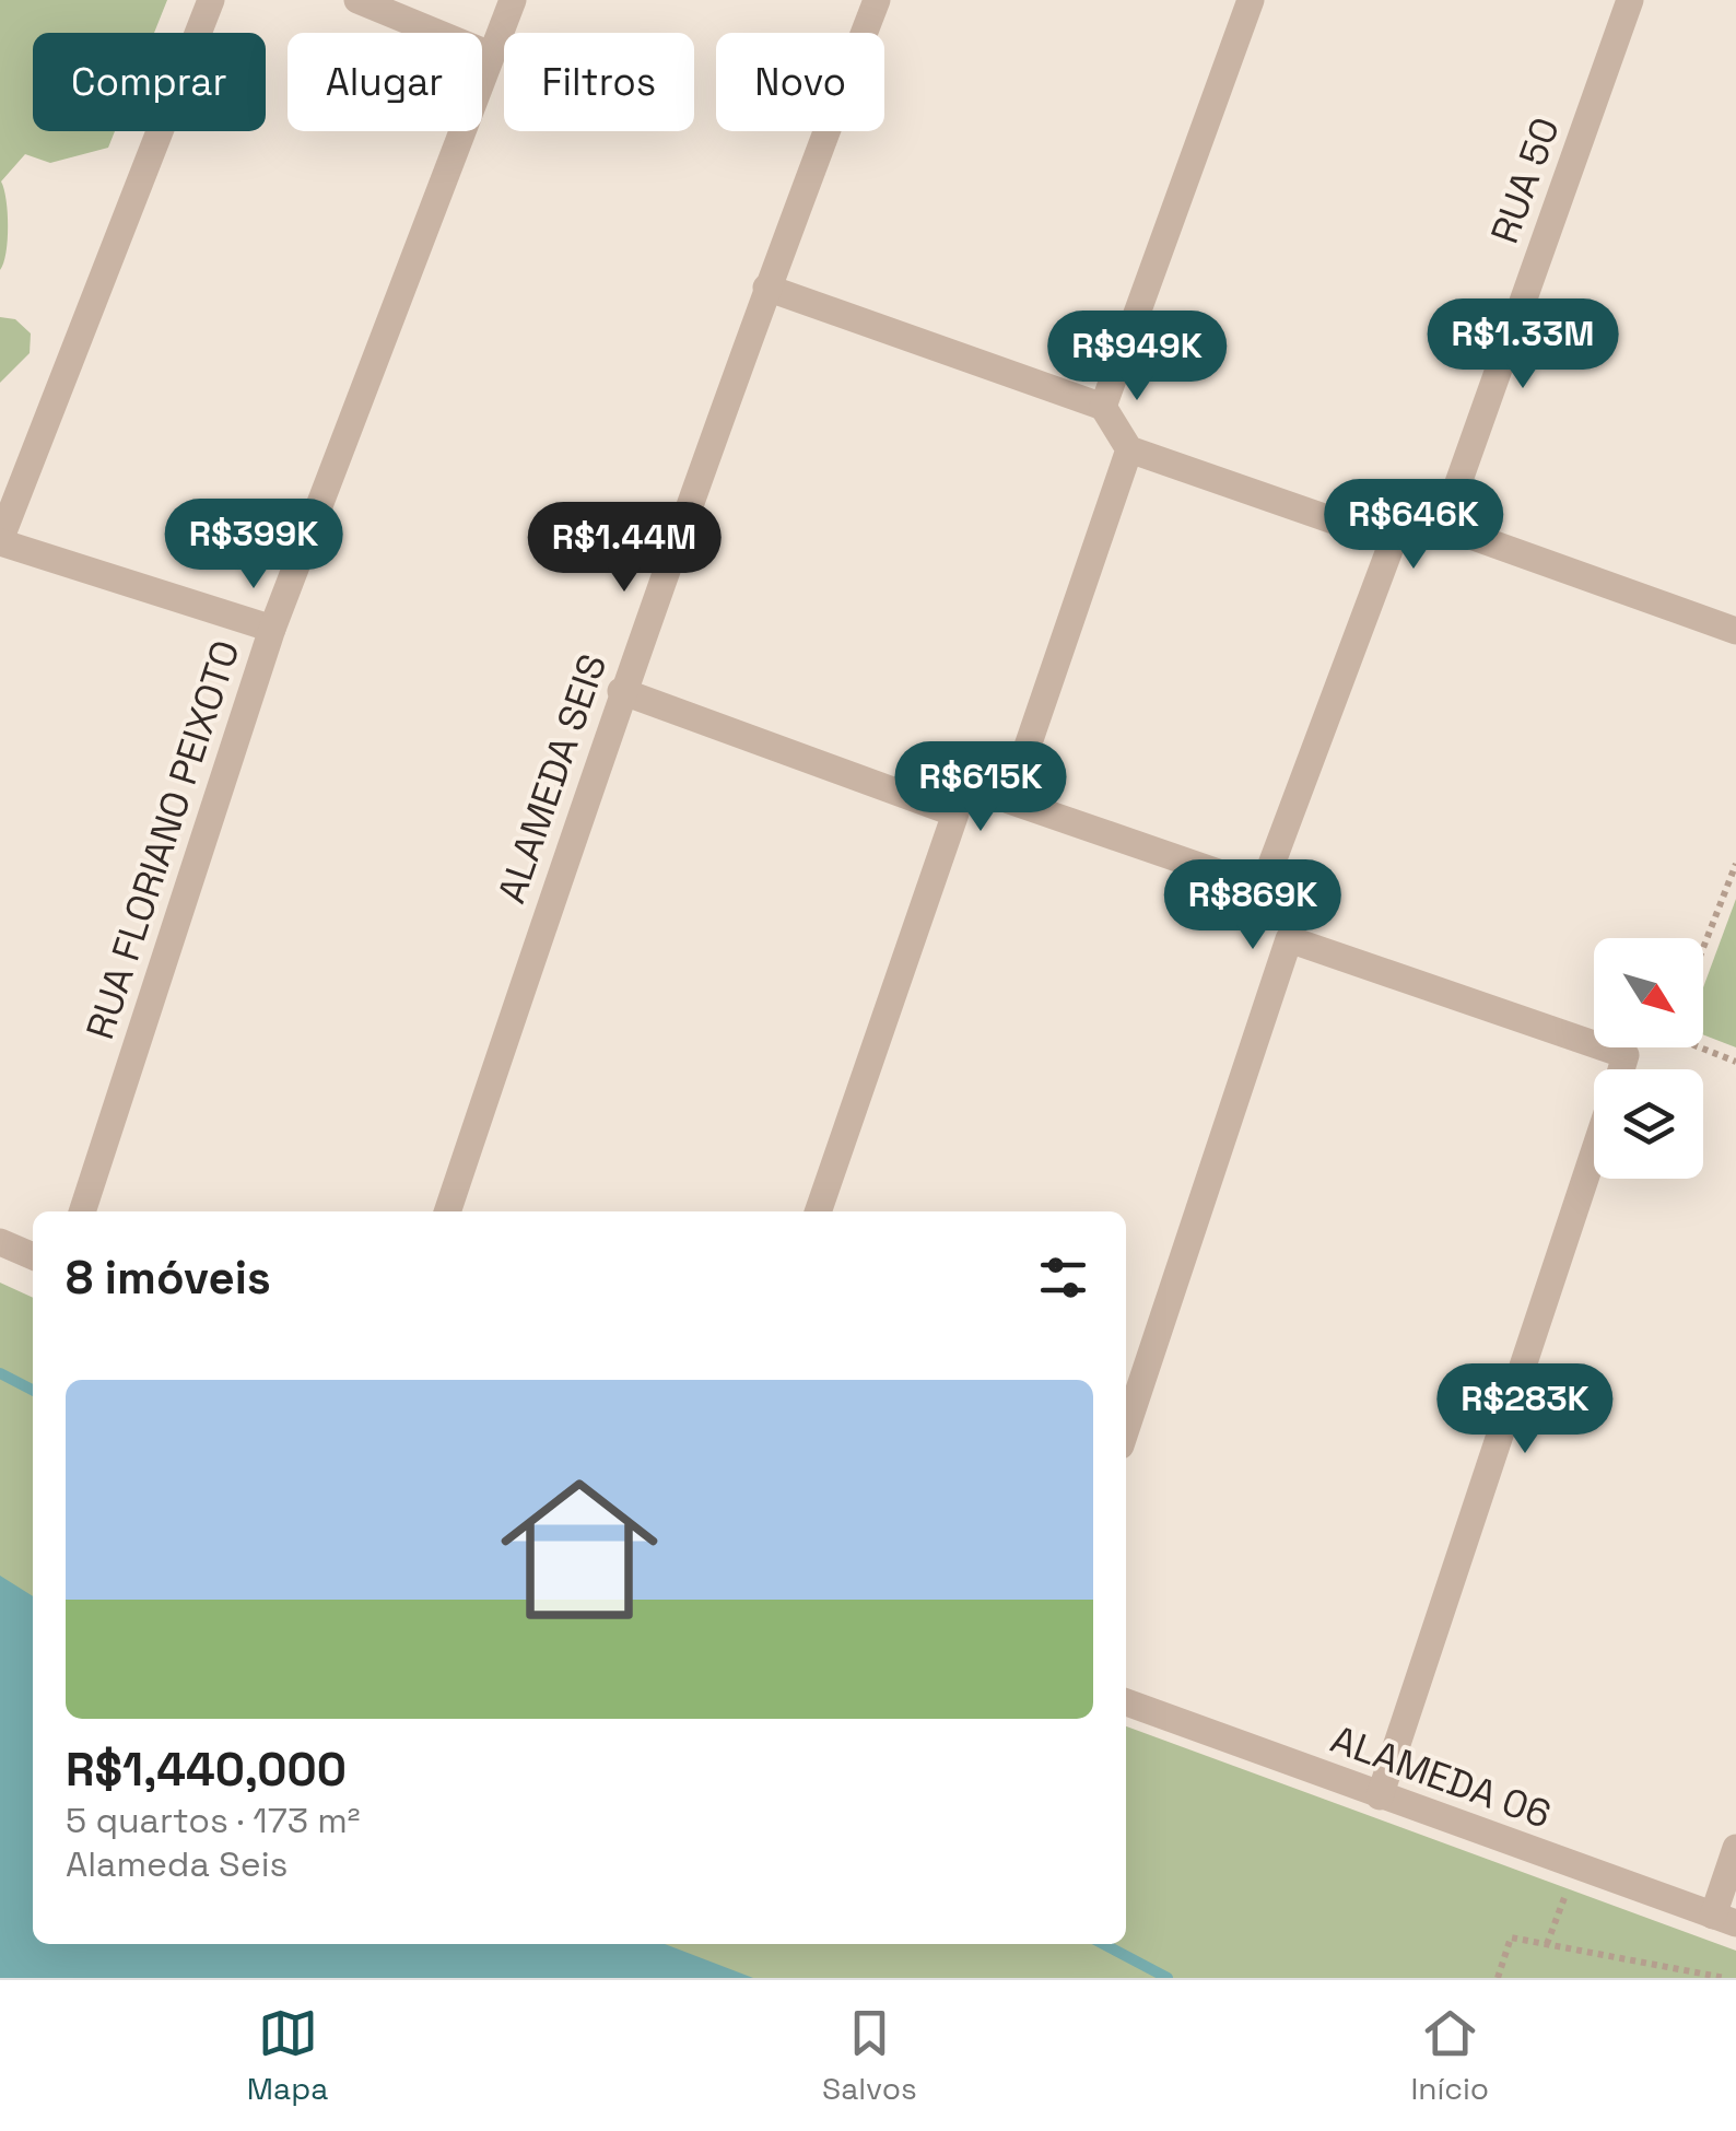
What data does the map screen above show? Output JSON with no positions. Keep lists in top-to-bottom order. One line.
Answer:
{"streets":{"street":["RUA 50","ALAMEDA SEIS","RUA FLORIANO PEIXOTO","ALAMEDA 06"]},"north":"bottom right","page":{"chip":["Comprar","Alugar","Filtros","Novo"],"price":["R$1.33M","R$949K","R$646K","R$399K","R$1.44M","R$615K","R$869K","R$283K"],"heading":"8 imóveis","list":[{"name":"R$1,440,000","note":"5 quartos · 173 m² · Alameda Seis"}],"tabs":["Mapa","Salvos","Início"]}}
